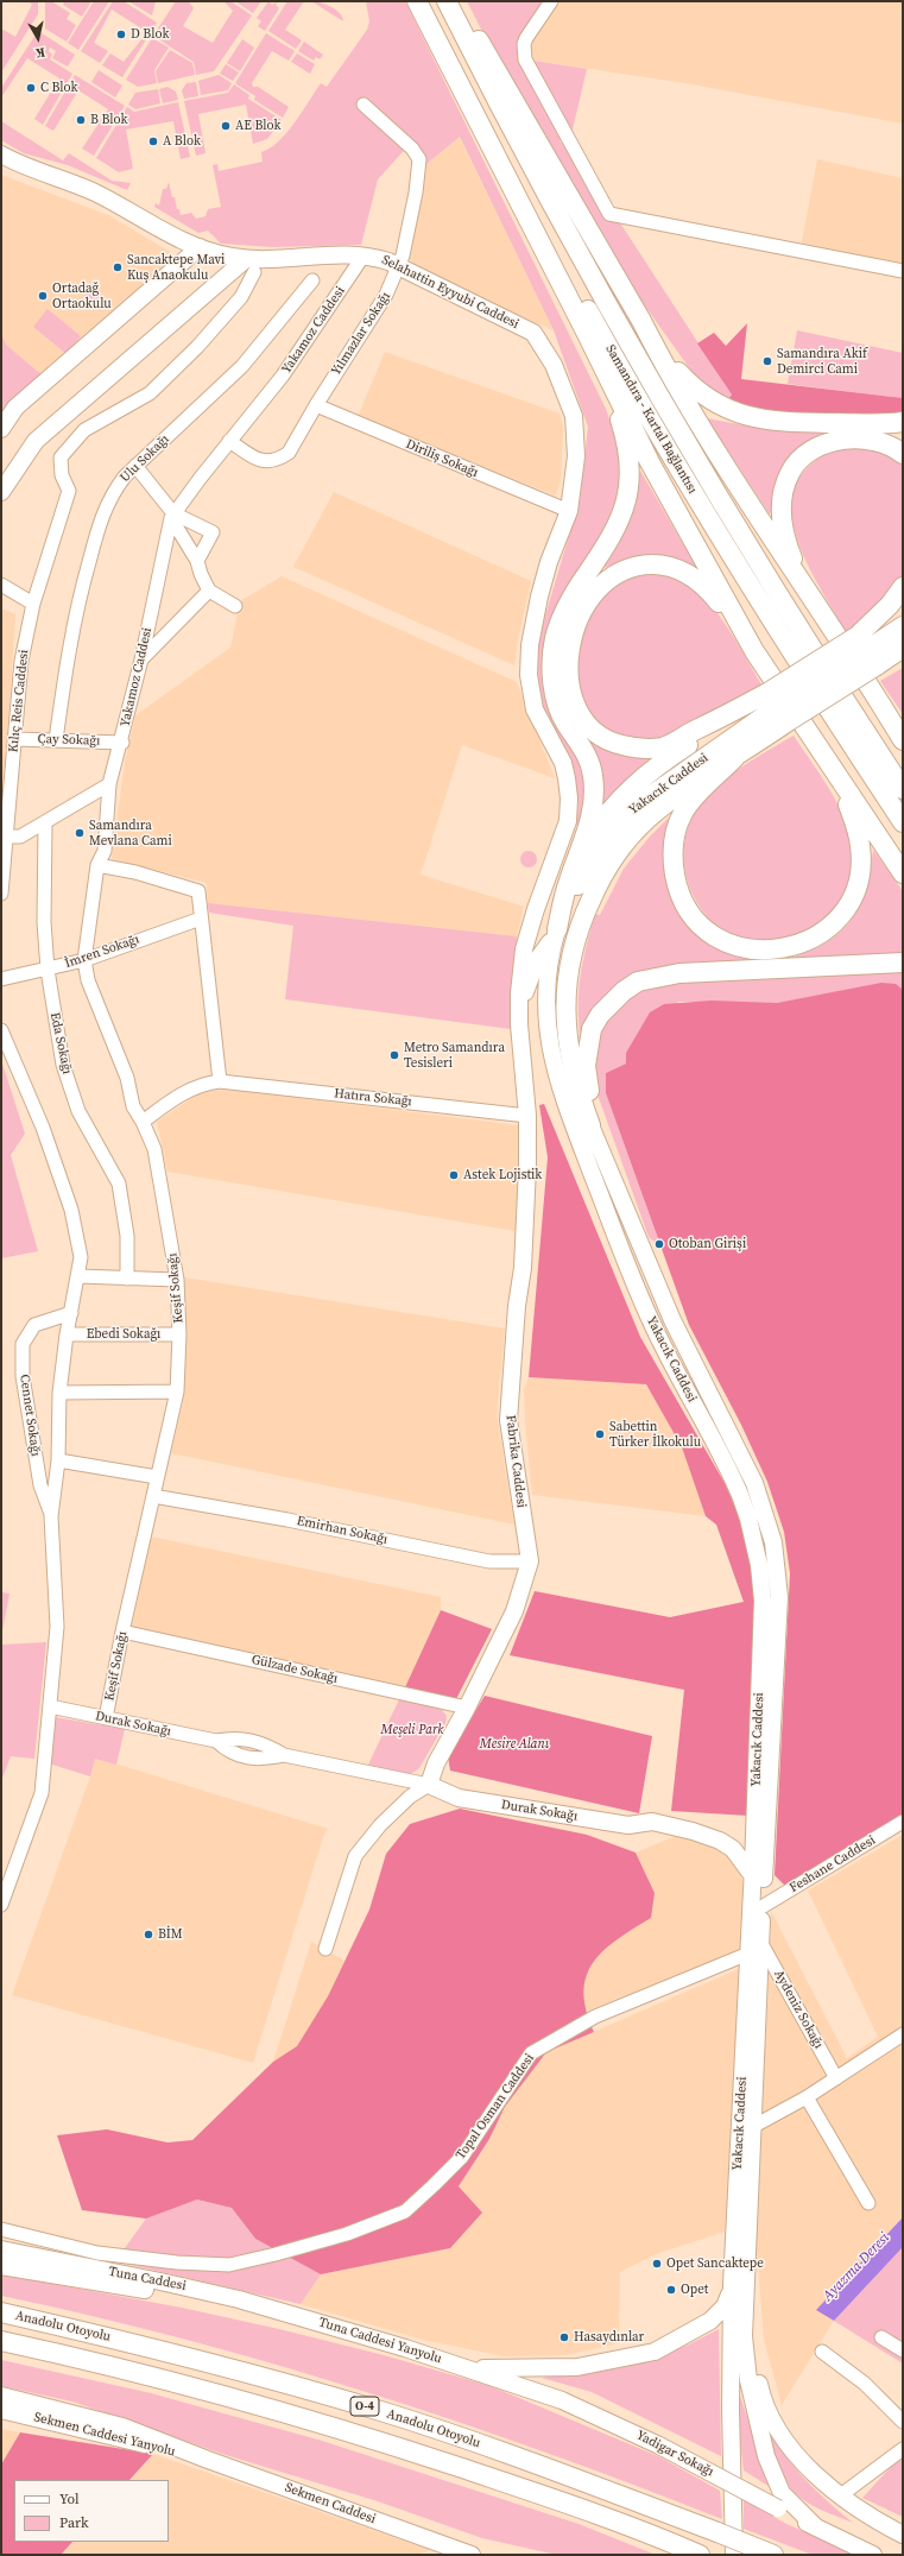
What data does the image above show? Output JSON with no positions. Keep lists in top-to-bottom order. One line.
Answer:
{"streets":{"highway":["Samandıra - Kartal Bağlantısı","Yakacık Caddesi","Anadolu Otoyolu","O-4"],"main road":["Selahattin Eyyubi Caddesi","Fabrika Caddesi","Durak Sokağı","Tuna Caddesi","Tuna Caddesi Yanyolu","Sekmen Caddesi Yanyolu","Yadigar Sokağı","Sekmen Caddesi"],"street":["Yakamoz Caddesi","Yılmazlar Sokağı","Ulu Sokağı","Diriliş Sokağı","Kılıç Reis Caddesi","Çay Sokağı","İmren Sokağı","Eda Sokağı","Hatıra Sokağı","Keşif Sokağı","Ebedi Sokağı","Cennet Sokağı","Emirhan Sokağı","Gülzade Sokağı","Feshane Caddesi","Aydeniz Sokağı","Topal Osman Caddesi"]},"crossings":[["Selahattin Eyyubi Caddesi","Yakamoz Caddesi"],["Selahattin Eyyubi Caddesi","Yılmazlar Sokağı"],["Selahattin Eyyubi Caddesi","Diriliş Sokağı"],["Selahattin Eyyubi Caddesi","Kılıç Reis Caddesi"],["Selahattin Eyyubi Caddesi","Hatıra Sokağı"],["Selahattin Eyyubi Caddesi","Fabrika Caddesi"],["Yakamoz Caddesi","Yılmazlar Sokağı"],["Yakamoz Caddesi","Çay Sokağı"],["Yakamoz Caddesi","Keşif Sokağı"],["Yılmazlar Sokağı","Diriliş Sokağı"],["Ulu Sokağı","Çay Sokağı"],["Kılıç Reis Caddesi","Çay Sokağı"],["Yakacık Caddesi","Durak Sokağı"],["Yakacık Caddesi","Feshane Caddesi"],["Yakacık Caddesi","Aydeniz Sokağı"],["Yakacık Caddesi","Topal Osman Caddesi"],["Yakacık Caddesi","Anadolu Otoyolu"],["İmren Sokağı","Eda Sokağı"],["İmren Sokağı","Keşif Sokağı"],["Hatıra Sokağı","Fabrika Caddesi"],["Keşif Sokağı","Ebedi Sokağı"],["Keşif Sokağı","Emirhan Sokağı"],["Keşif Sokağı","Gülzade Sokağı"],["Keşif Sokağı","Durak Sokağı"],["Fabrika Caddesi","Emirhan Sokağı"],["Fabrika Caddesi","Gülzade Sokağı"],["Fabrika Caddesi","Durak Sokağı"],["Tuna Caddesi","Tuna Caddesi Yanyolu"],["Tuna Caddesi Yanyolu","Yadigar Sokağı"],["Sekmen Caddesi Yanyolu","Sekmen Caddesi"]],"water":["Ayazma Deresi"],"parks":["Meşeli Park","Mesire Alanı"],"places":["D Blok","C Blok","B Blok","AE Blok","A Blok","Sancaktepe Mavi Kuş Anaokulu","Ortadağ Ortaokulu","Samandıra Akif Demirci Cami","Samandıra Mevlana Cami","Metro Samandıra Tesisleri","Astek Lojistik","Otoban Girişi","Sabettin Türker İlkokulu","BİM","Opet Sancaktepe","Opet","Hasaydınlar"],"legend":["Yol","Park"],"north":"bottom"}
